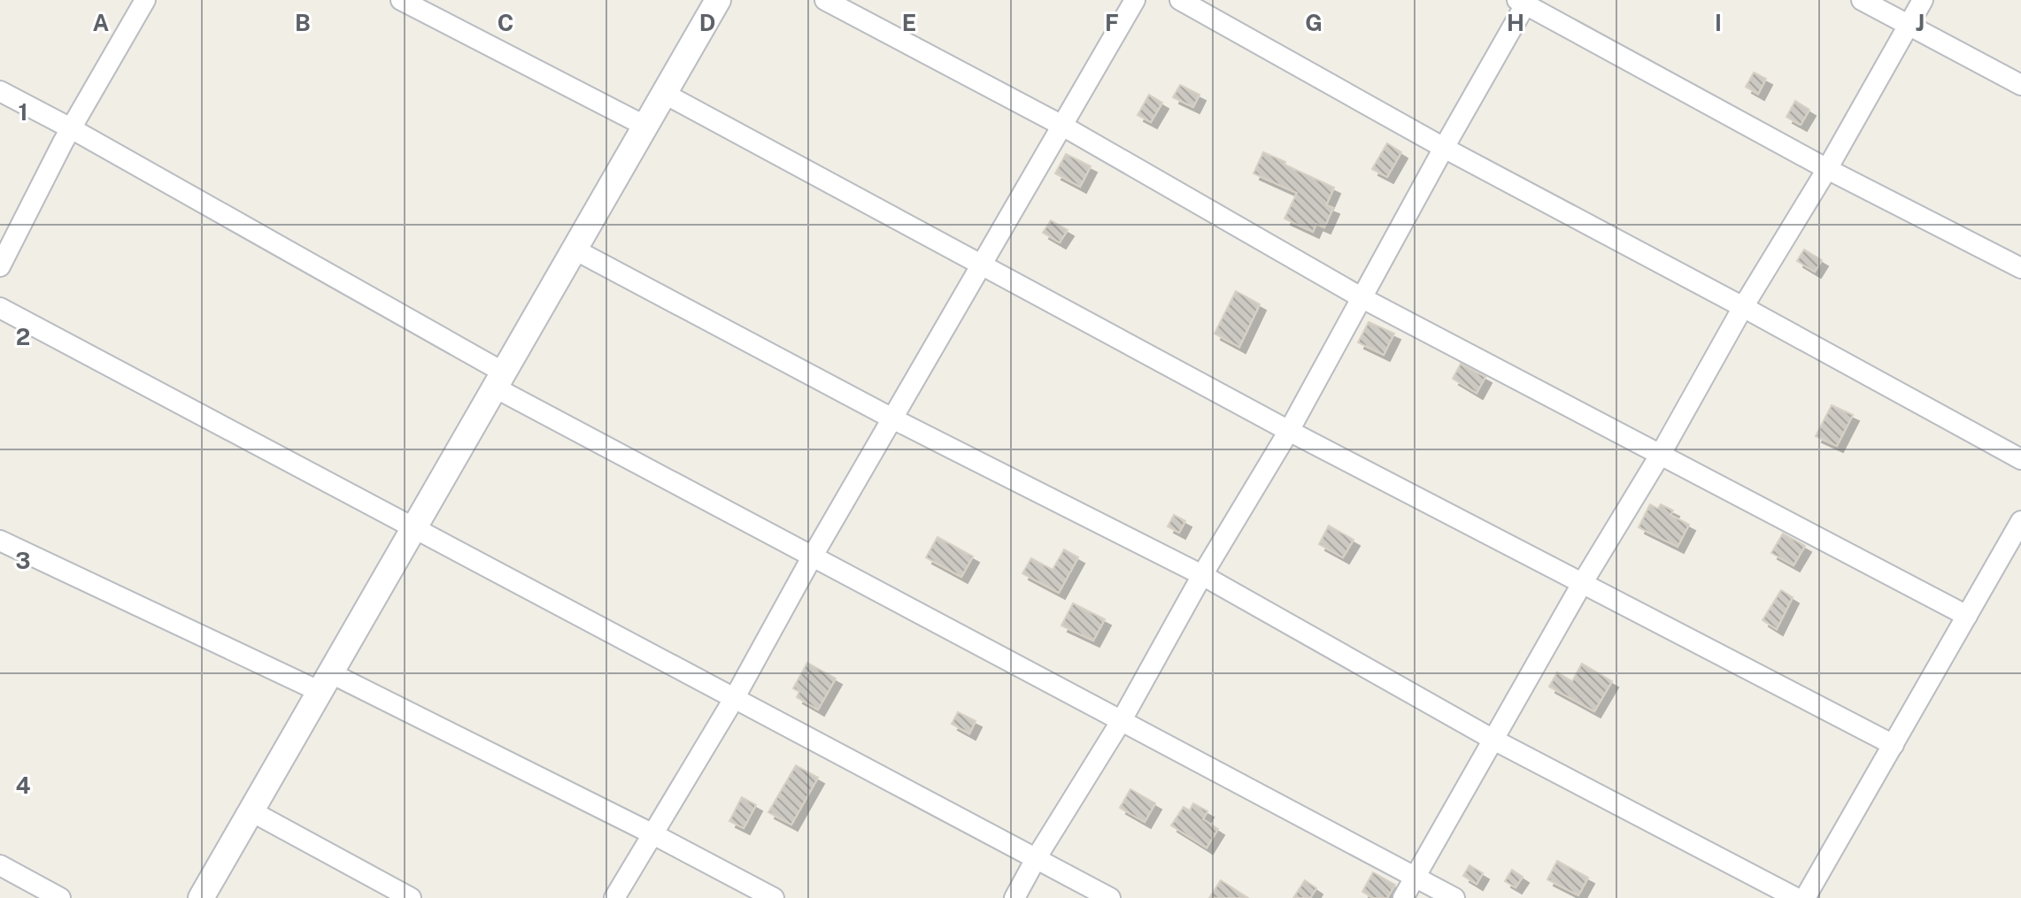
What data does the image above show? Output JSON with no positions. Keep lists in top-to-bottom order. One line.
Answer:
{"grid":{"columns":["A","B","C","D","E","F","G","H","I","J"],"rows":["1","2","3","4"]}}
